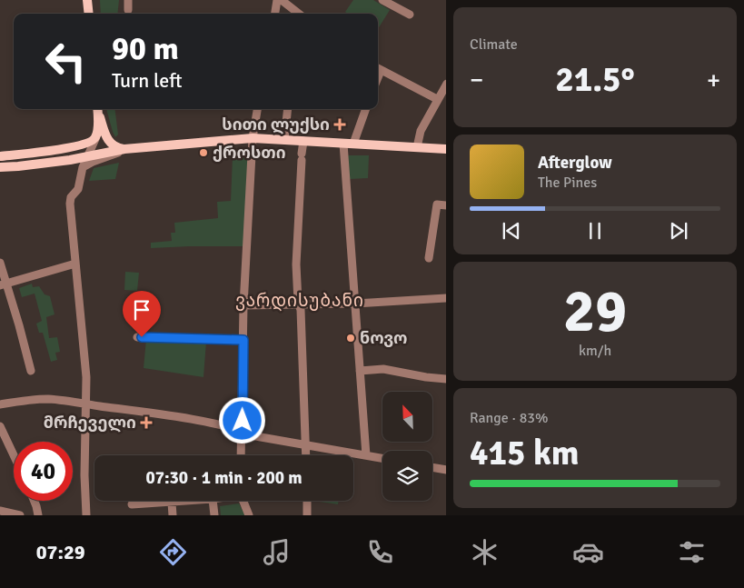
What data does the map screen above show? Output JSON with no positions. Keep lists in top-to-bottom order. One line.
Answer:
{"districts":["ვარდისუბანი"],"places":{"health":["სითი ლუქსი","მრჩეველი"],"other":["ქროსთი","ნოვო"]},"north":"top left","page":{"tile":["Climate",["29","km/h"],["Range · 83%","415 km"]],"turn":["90 m","Turn left"],"heat":["−","21.5°","+"],"song":["Afterglow","The Pines"],"limit":"40","trip":"07:30 · 1 min · 200 m","tabs":"07:29"}}
